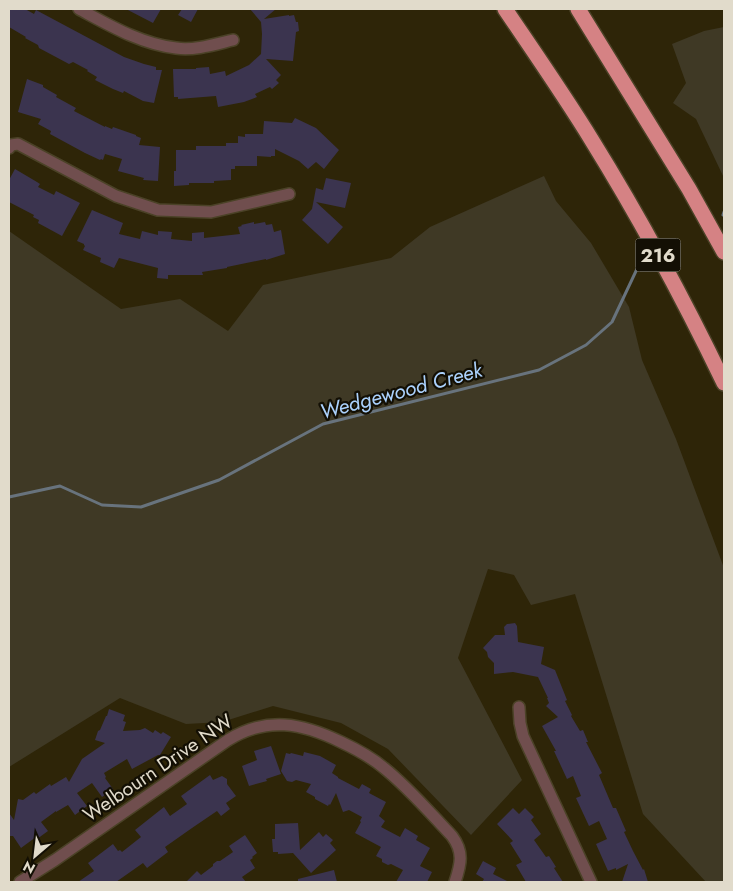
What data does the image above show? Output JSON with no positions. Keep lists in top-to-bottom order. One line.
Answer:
{"streets":{"highway":["216"],"street":["Welbourn Drive NW"]},"water":["Wedgewood Creek"],"north":"bottom left"}
